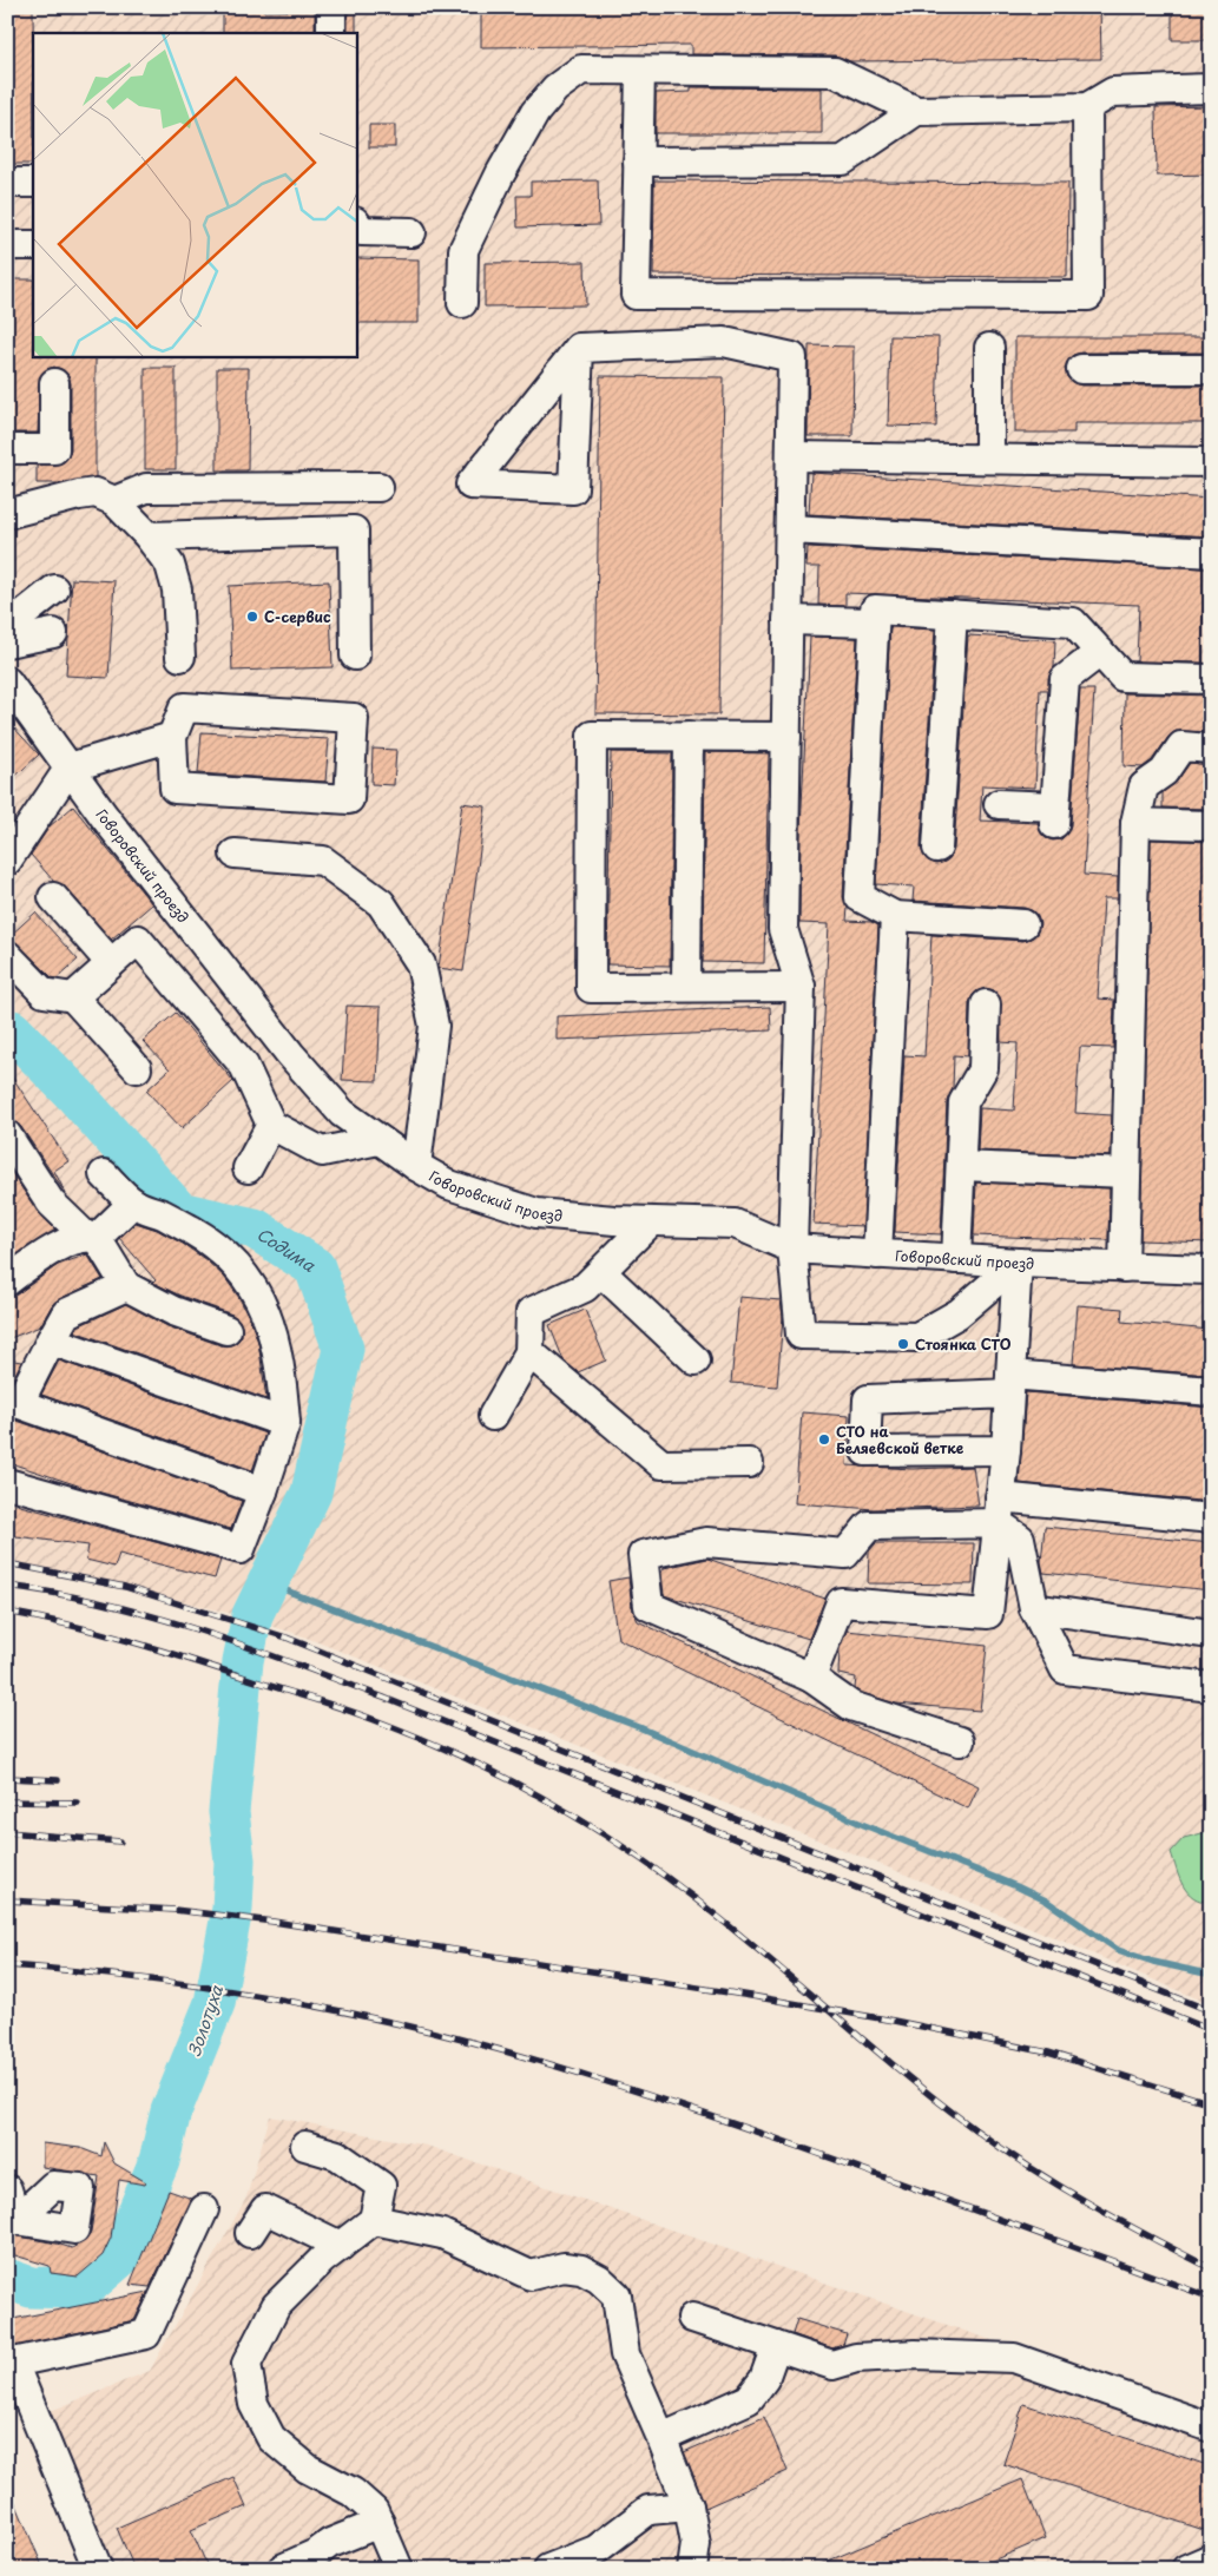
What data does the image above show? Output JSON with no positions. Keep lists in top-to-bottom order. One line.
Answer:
{"streets":{"street":["Говоровский проезд"]},"water":["Содима","Золотуха"],"places":["С-сервис","Стоянка СТО","СТО на Беляевской ветке"]}
